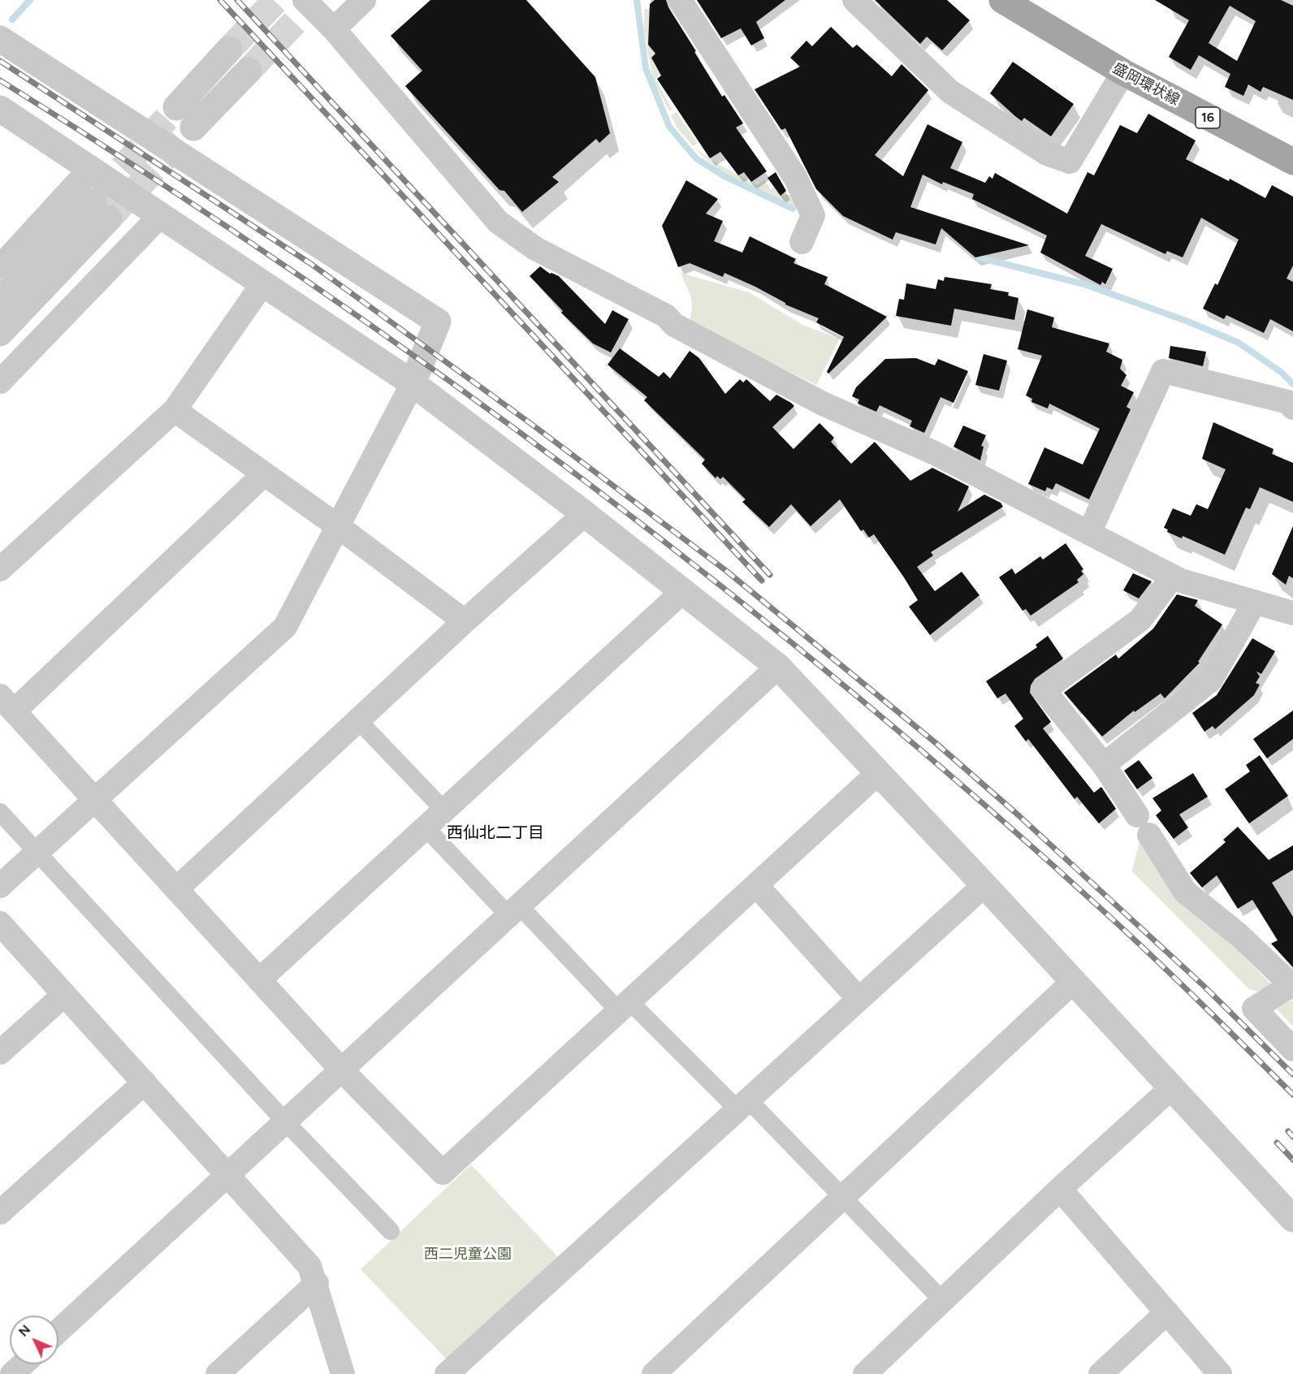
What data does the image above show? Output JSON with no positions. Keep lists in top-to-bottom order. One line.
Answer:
{"streets":{"main road":["盛岡環状線","16"]},"districts":["西仙北二丁目"],"parks":["西二児童公園"],"north":"top left"}
